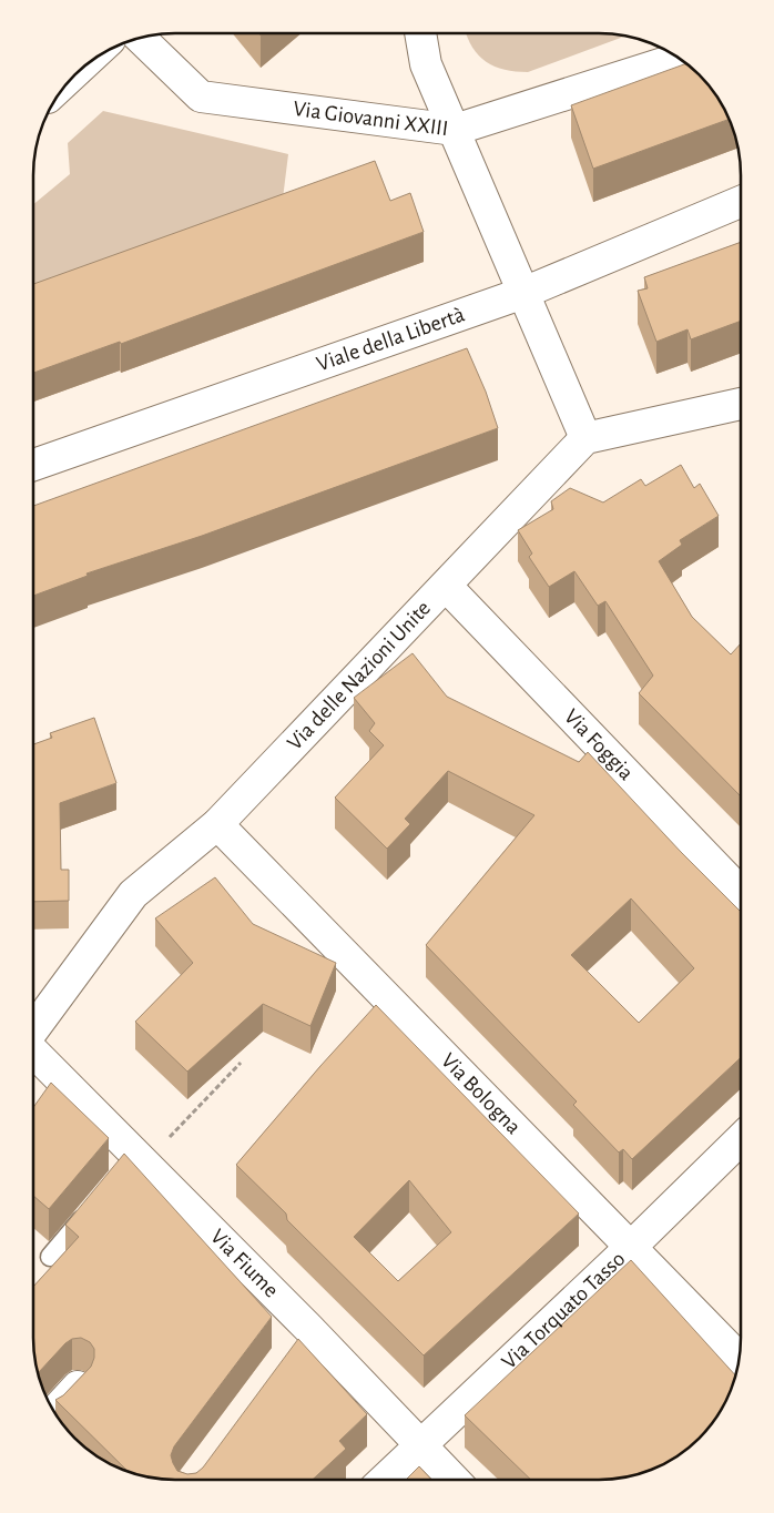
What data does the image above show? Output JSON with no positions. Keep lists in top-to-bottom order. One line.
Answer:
{"streets":{"street":["Via Giovanni XXIII","Viale della Libertà","Via delle Nazioni Unite","Via Foggia","Via Bologna","Via Fiume","Via Torquato Tasso"]},"crossings":[["Via delle Nazioni Unite","Via Foggia"],["Via delle Nazioni Unite","Via Bologna"],["Via Bologna","Via Torquato Tasso"],["Via Fiume","Via Torquato Tasso"]]}
